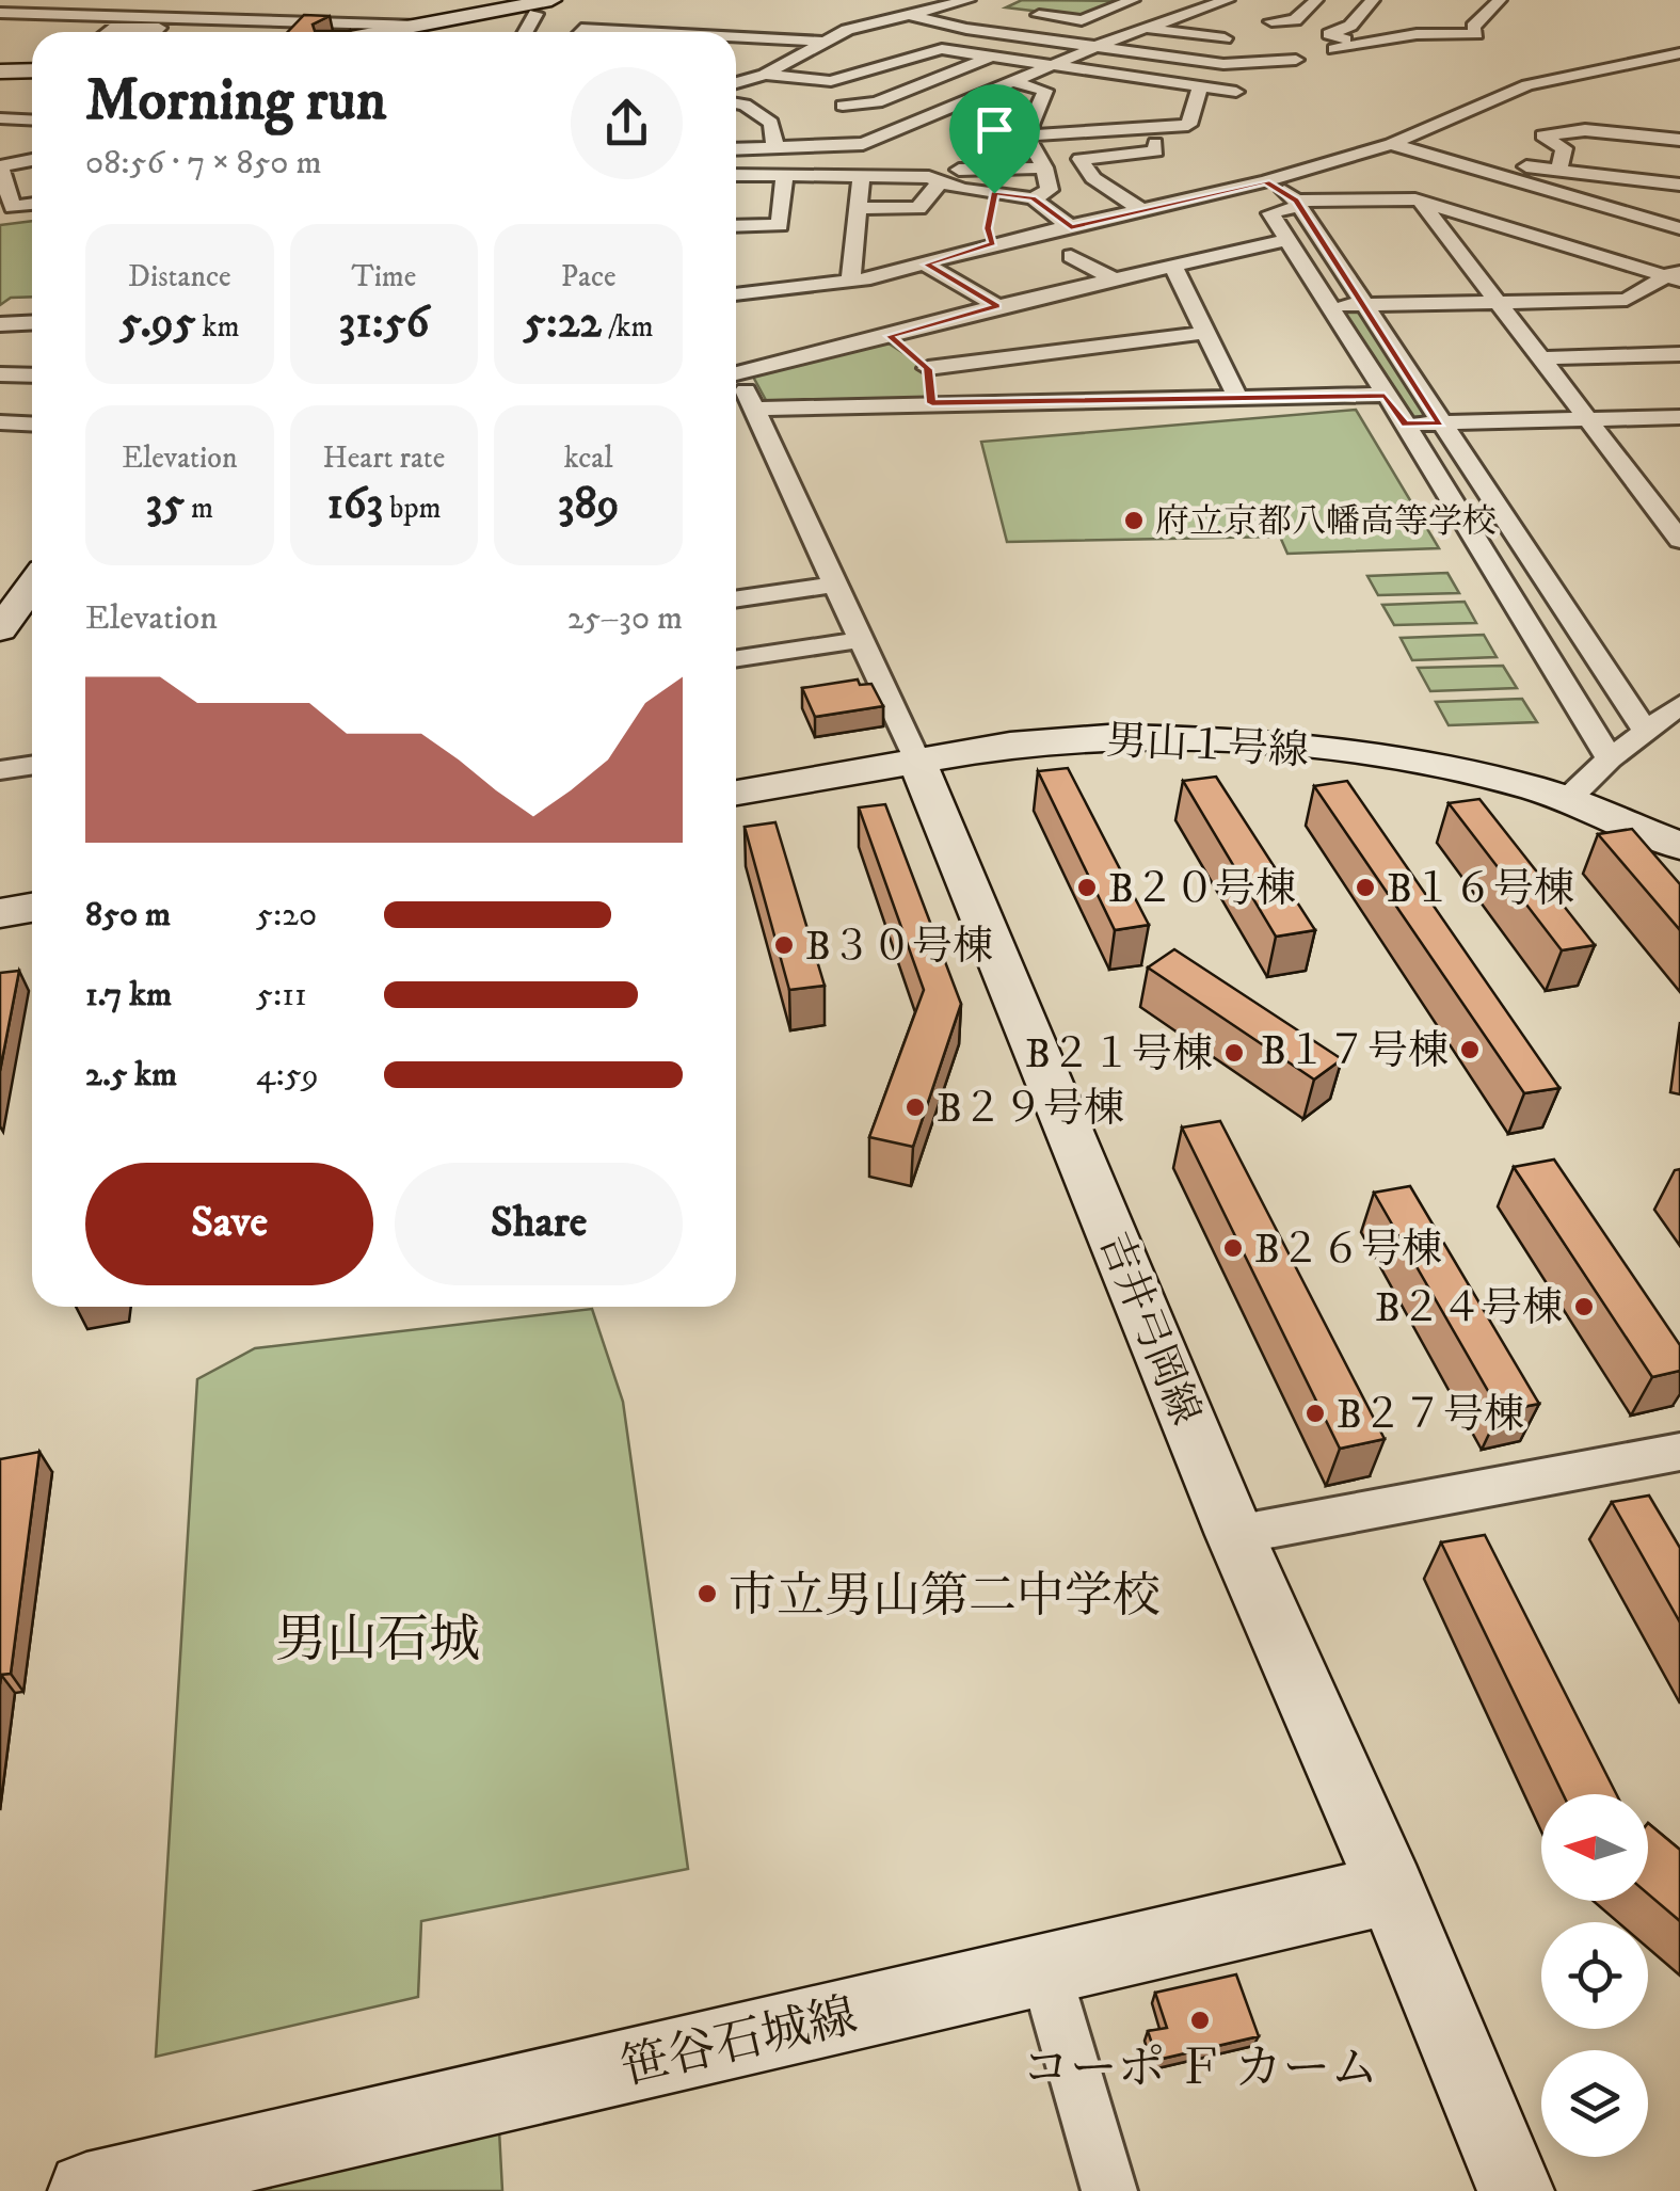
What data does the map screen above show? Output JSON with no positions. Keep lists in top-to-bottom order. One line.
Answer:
{"streets":{"street":["男山１号線","吉井弓岡線","笹谷石城線"]},"crossings":[["男山１号線","吉井弓岡線"],["吉井弓岡線","笹谷石城線"]],"districts":["男山石城"],"places":["府立京都八幡高等学校","B２０号棟","B１６号棟","B３０号棟","B１７号棟","B２１号棟","B２９号棟","B２６号棟","B２４号棟","B２７号棟","市立男山第二中学校","コーポ Ｆ カーム"],"north":"left","page":{"heading":["Morning run","08:56 · 7 × 850 m"],"stats":[["Distance","5.95 km"],["Time","31:56"],["Pace","5:22 /km"],["Elevation","35 m"],["Heart rate","163 bpm"],["kcal","389"]],"chart":["Elevation","25–30 m"],"list":[{"name":"850 m","note":"5:20"},{"name":"1.7 km","note":"5:11"},{"name":"2.5 km","note":"4:59"}],"buttons":["Save","Share"]}}
